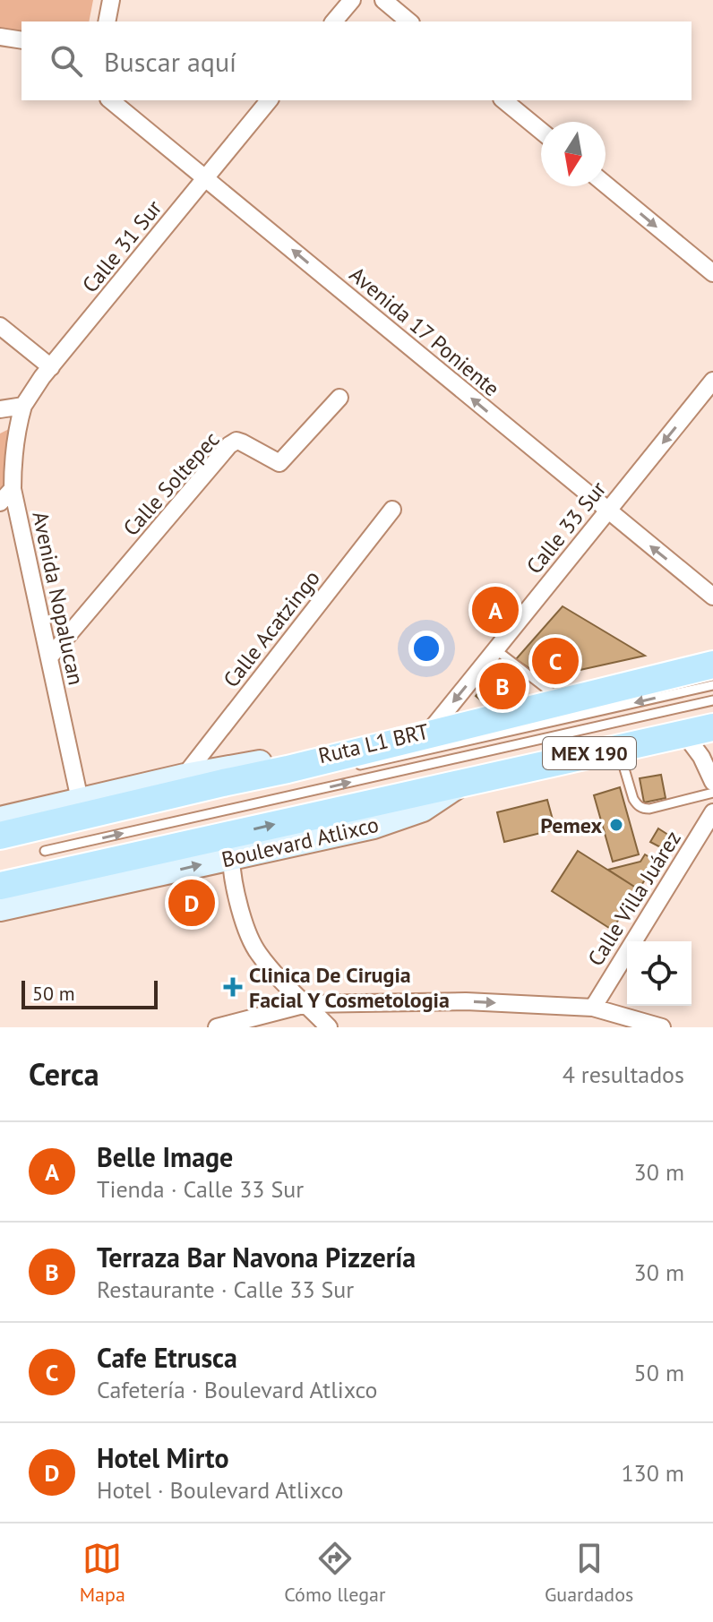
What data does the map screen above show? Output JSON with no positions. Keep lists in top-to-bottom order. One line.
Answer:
{"streets":{"main road":["MEX 190","Boulevard Atlixco"],"street":["Calle 31 Sur","Avenida 17 Poniente","Calle Soltepec","Calle 33 Sur","Avenida Nopalucan","Calle Acatzingo","Calle Villa Juárez"],"lane":["Ruta L1 BRT"]},"crossings":[["Calle 31 Sur","Avenida 17 Poniente"],["Calle 31 Sur","Avenida Nopalucan"],["Avenida 17 Poniente","Calle 33 Sur"],["Calle Soltepec","Avenida Nopalucan"],["Calle 33 Sur","MEX 190"],["Avenida Nopalucan","MEX 190"],["Calle Acatzingo","MEX 190"]],"one_way":["Avenida 17 Poniente","Calle 33 Sur"],"places":{"other":["Pemex"],"health":["Clinica De Cirugia Facial Y Cosmetologia"]},"scale_bar":"50 m","north":"bottom","page":{"search":"Buscar aquí","pins":["A","C","B","D"],"scale":"50 m","heading":["Cerca","4 resultados"],"list":[{"mark":"A","name":"Belle Image","note":"Tienda · Calle 33 Sur","value":"30 m"},{"mark":"B","name":"Terraza Bar Navona Pizzería","note":"Restaurante · Calle 33 Sur","value":"30 m"},{"mark":"C","name":"Cafe Etrusca","note":"Cafetería · Boulevard Atlixco","value":"50 m"},{"mark":"D","name":"Hotel Mirto","note":"Hotel · Boulevard Atlixco","value":"130 m"}],"nav":["Mapa","Cómo llegar","Guardados"]}}
